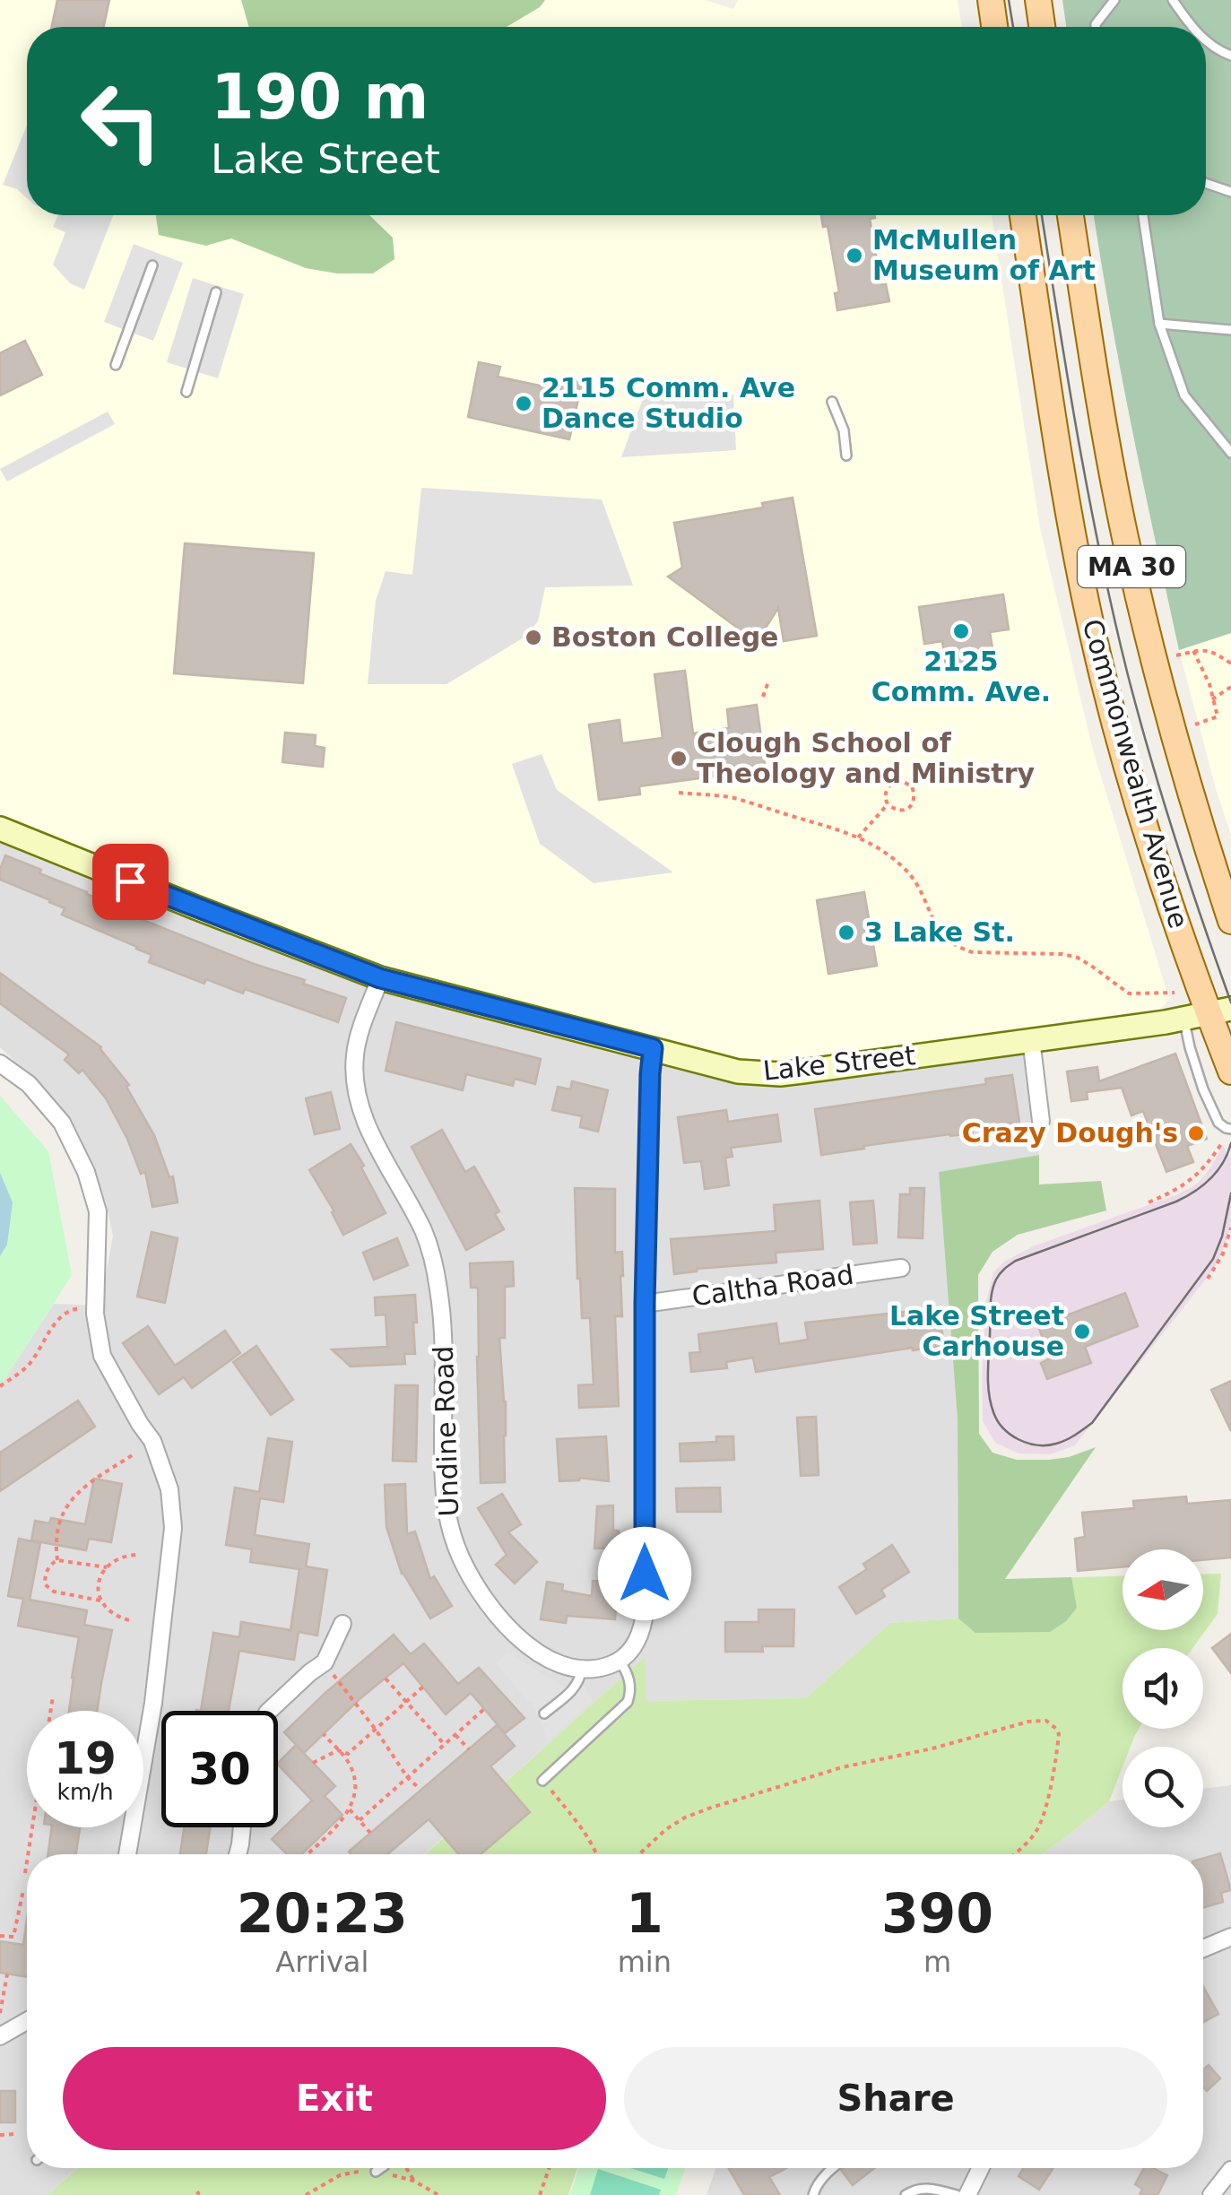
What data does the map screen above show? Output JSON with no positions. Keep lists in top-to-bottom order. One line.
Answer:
{"streets":{"main road":["MA 30","Commonwealth Avenue"],"street":["Lake Street","Caltha Road","Undine Road"]},"crossings":[["Commonwealth Avenue","Lake Street"],["Lake Street","Undine Road"]],"places":["McMullen Museum of Art","2115 Comm. Ave Dance Studio","2125 Comm. Ave.","Boston College","Clough School of Theology and Ministry","3 Lake St.","Crazy Dough's","Lake Street Carhouse"],"north":"left","page":{"turn":["190 m","Lake Street"],"speed":"19 km/h","limit":"30","eta":["20:23","Arrival","1","min","390","m"],"buttons":["Exit","Share"]}}
